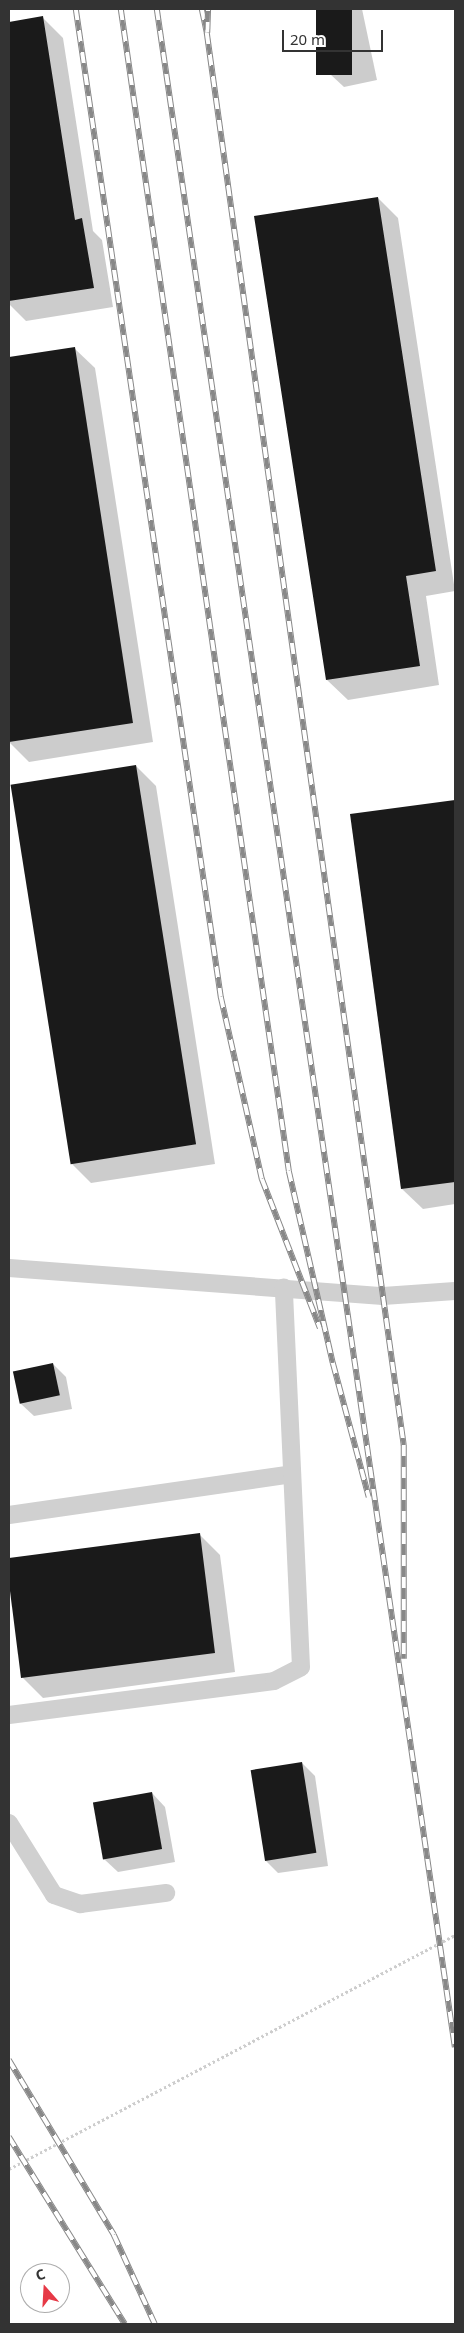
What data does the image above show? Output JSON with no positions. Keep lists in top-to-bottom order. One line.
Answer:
{"scale_bar":"20 m","north":"top"}
